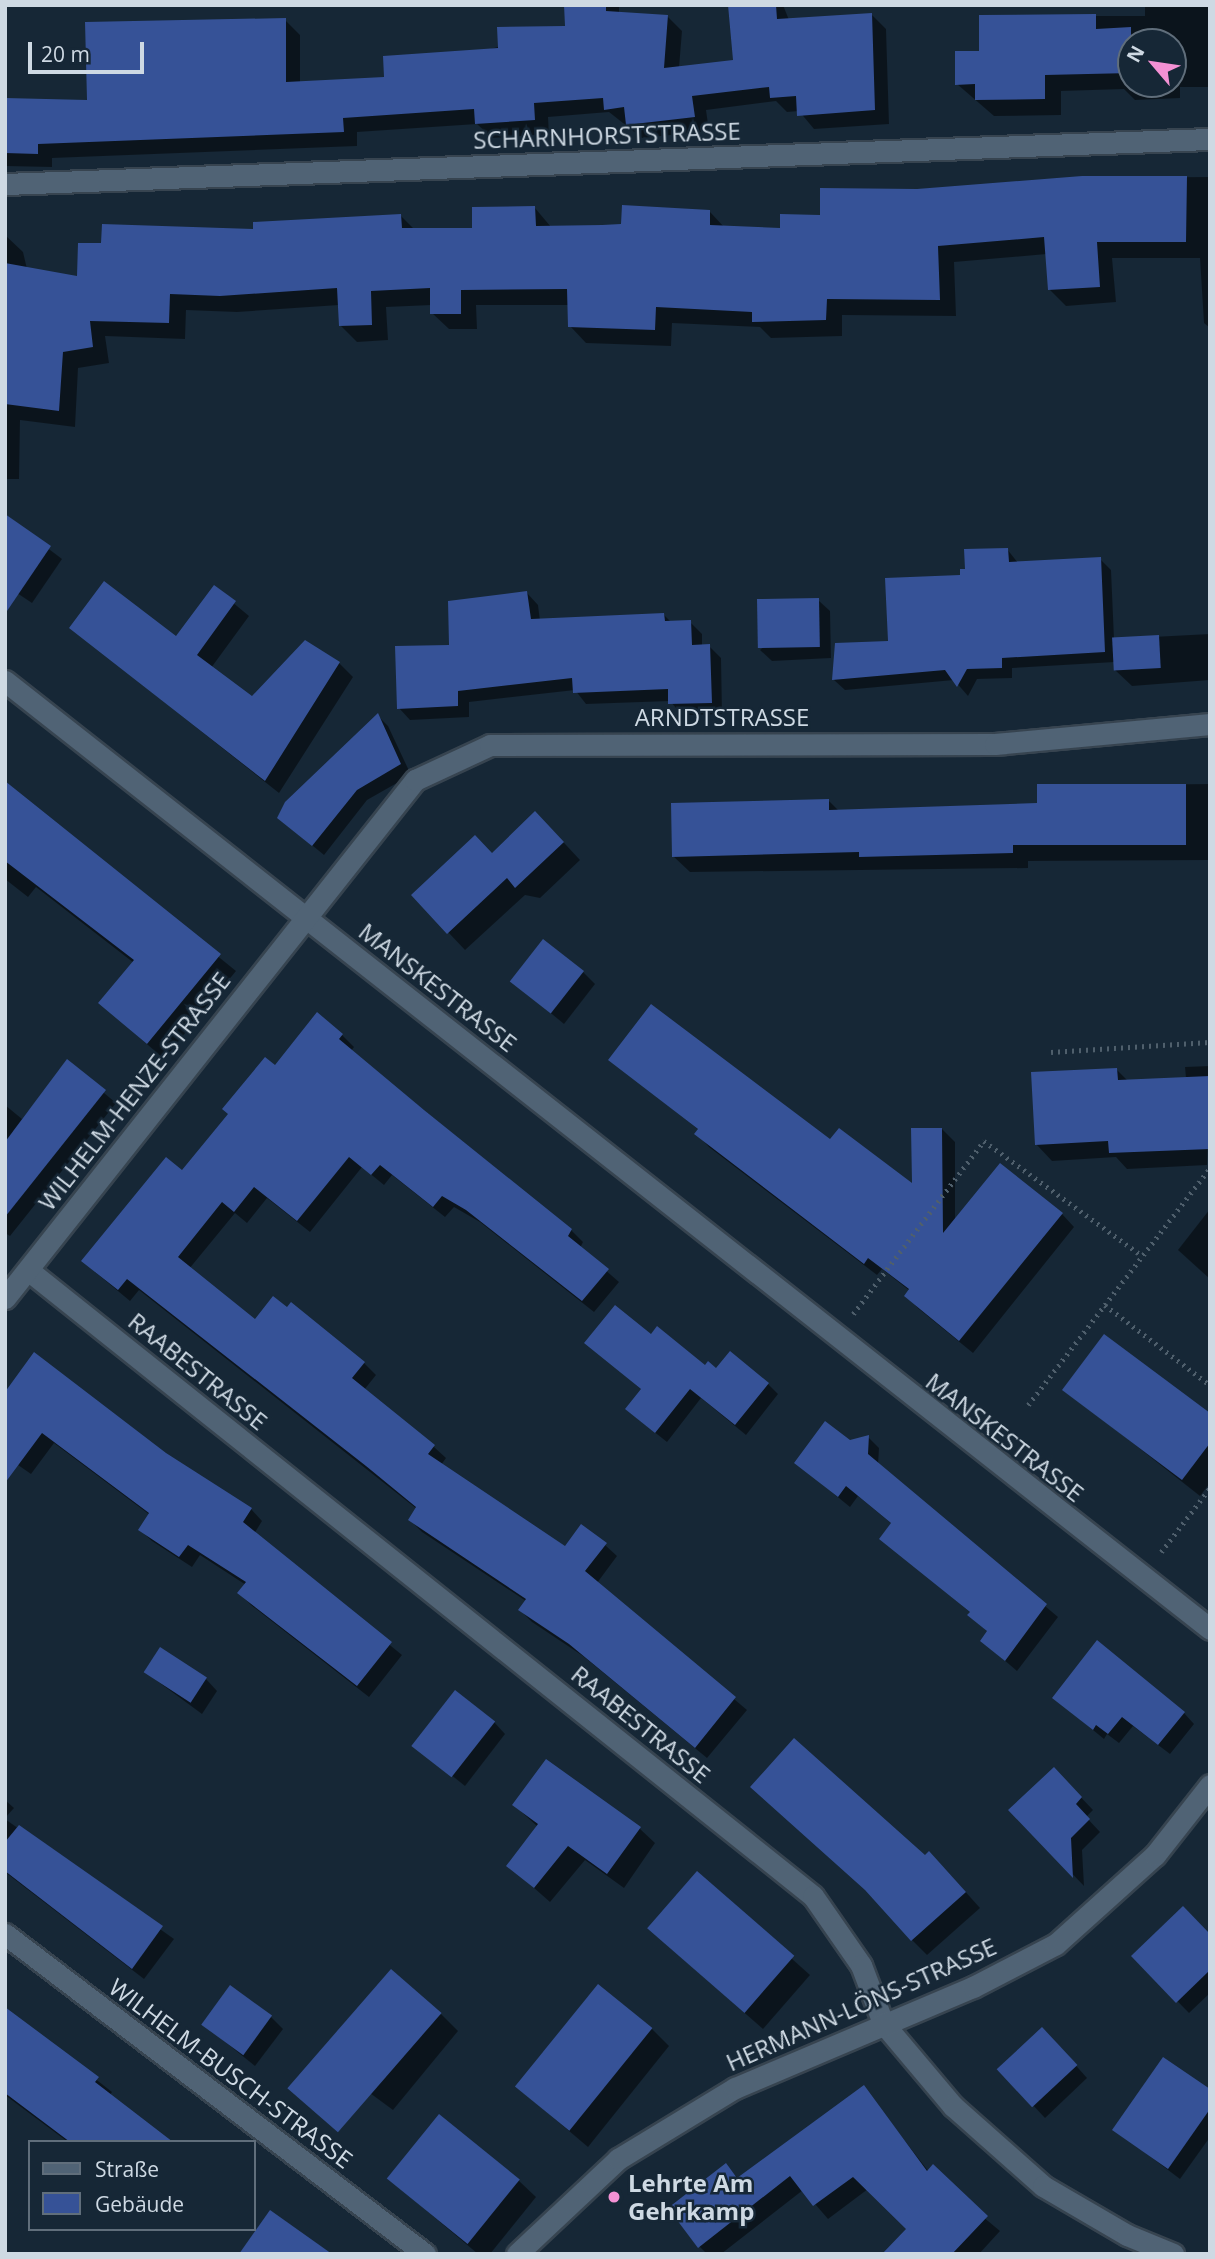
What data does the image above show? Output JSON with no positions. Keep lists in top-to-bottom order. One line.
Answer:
{"streets":{"street":["SCHARNHORSTSTRASSE","ARNDTSTRASSE","MANSKESTRASSE","WILHELM-HENZE-STRASSE","RAABESTRASSE","HERMANN-LÖNS-STRASSE","WILHELM-BUSCH-STRASSE"]},"crossings":[["ARNDTSTRASSE","MANSKESTRASSE"],["ARNDTSTRASSE","WILHELM-HENZE-STRASSE"],["MANSKESTRASSE","WILHELM-HENZE-STRASSE"],["WILHELM-HENZE-STRASSE","RAABESTRASSE"],["RAABESTRASSE","HERMANN-LÖNS-STRASSE"]],"places":["Lehrte Am Gehrkamp"],"legend":["Straße","Gebäude"],"scale_bar":"20 m","north":"top left"}
